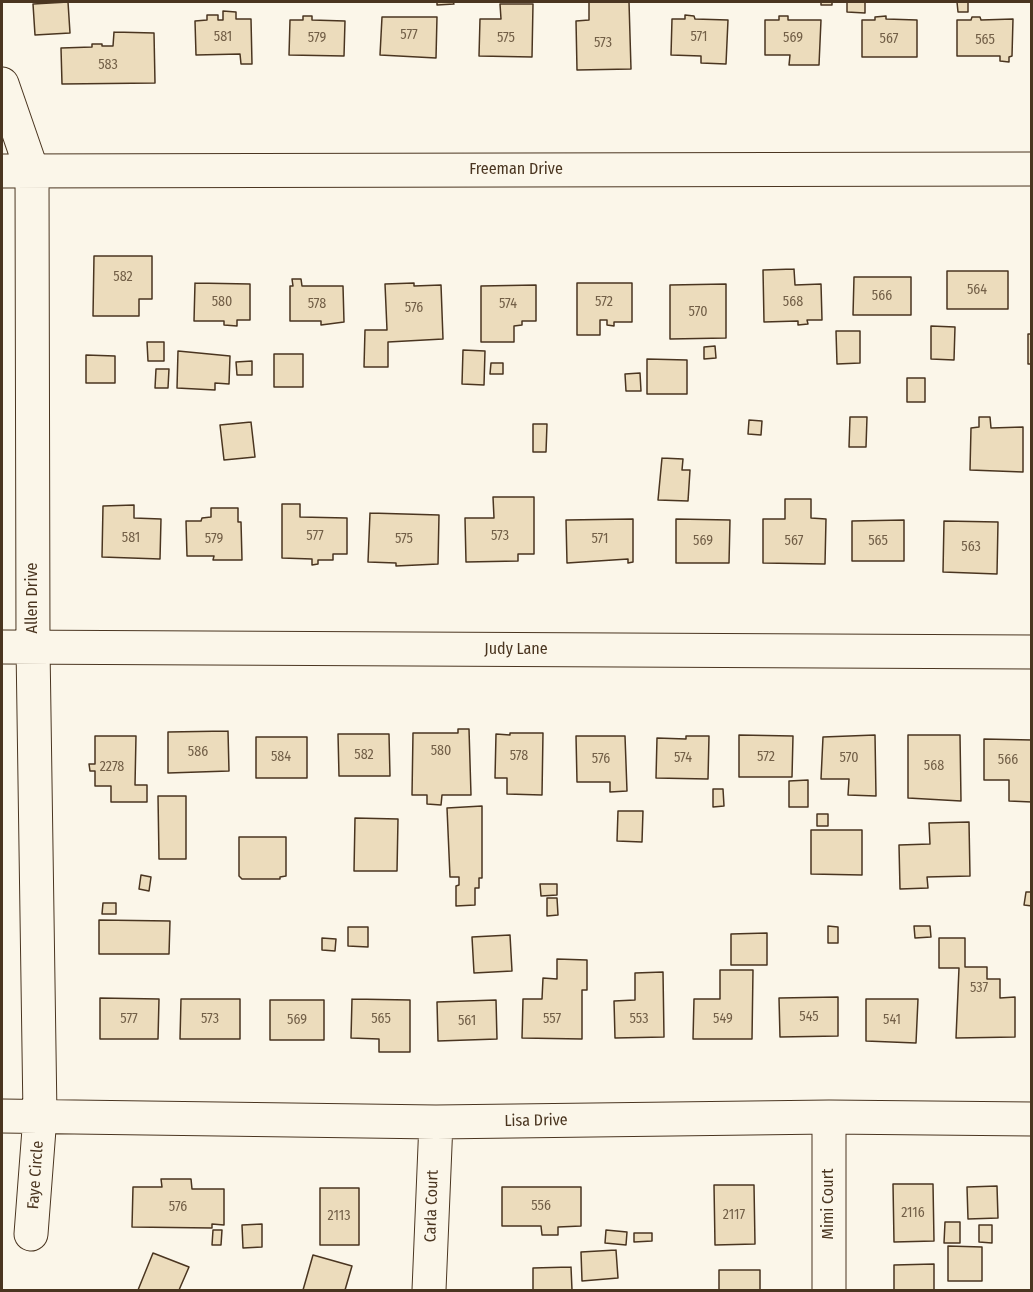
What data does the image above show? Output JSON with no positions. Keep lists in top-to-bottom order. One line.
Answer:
{"streets":{"street":["Freeman Drive","Allen Drive","Judy Lane","Lisa Drive","Faye Circle","Mimi Court","Carla Court"]},"crossings":[["Freeman Drive","Allen Drive"],["Allen Drive","Judy Lane"],["Allen Drive","Lisa Drive"],["Allen Drive","Faye Circle"],["Lisa Drive","Faye Circle"],["Lisa Drive","Mimi Court"],["Lisa Drive","Carla Court"]],"house_numbers":["577","581","571","579","575","569","567","565","573","583","582","564","566","580","572","568","578","574","576","570","577","573","581","579","575","571","569","567","565","563","580","586","582","578","584","572","574","570","576","566","568","2278","537","545","577","573","565","557","553","549","569","541","561","556","576","2116","2117","2113"]}
